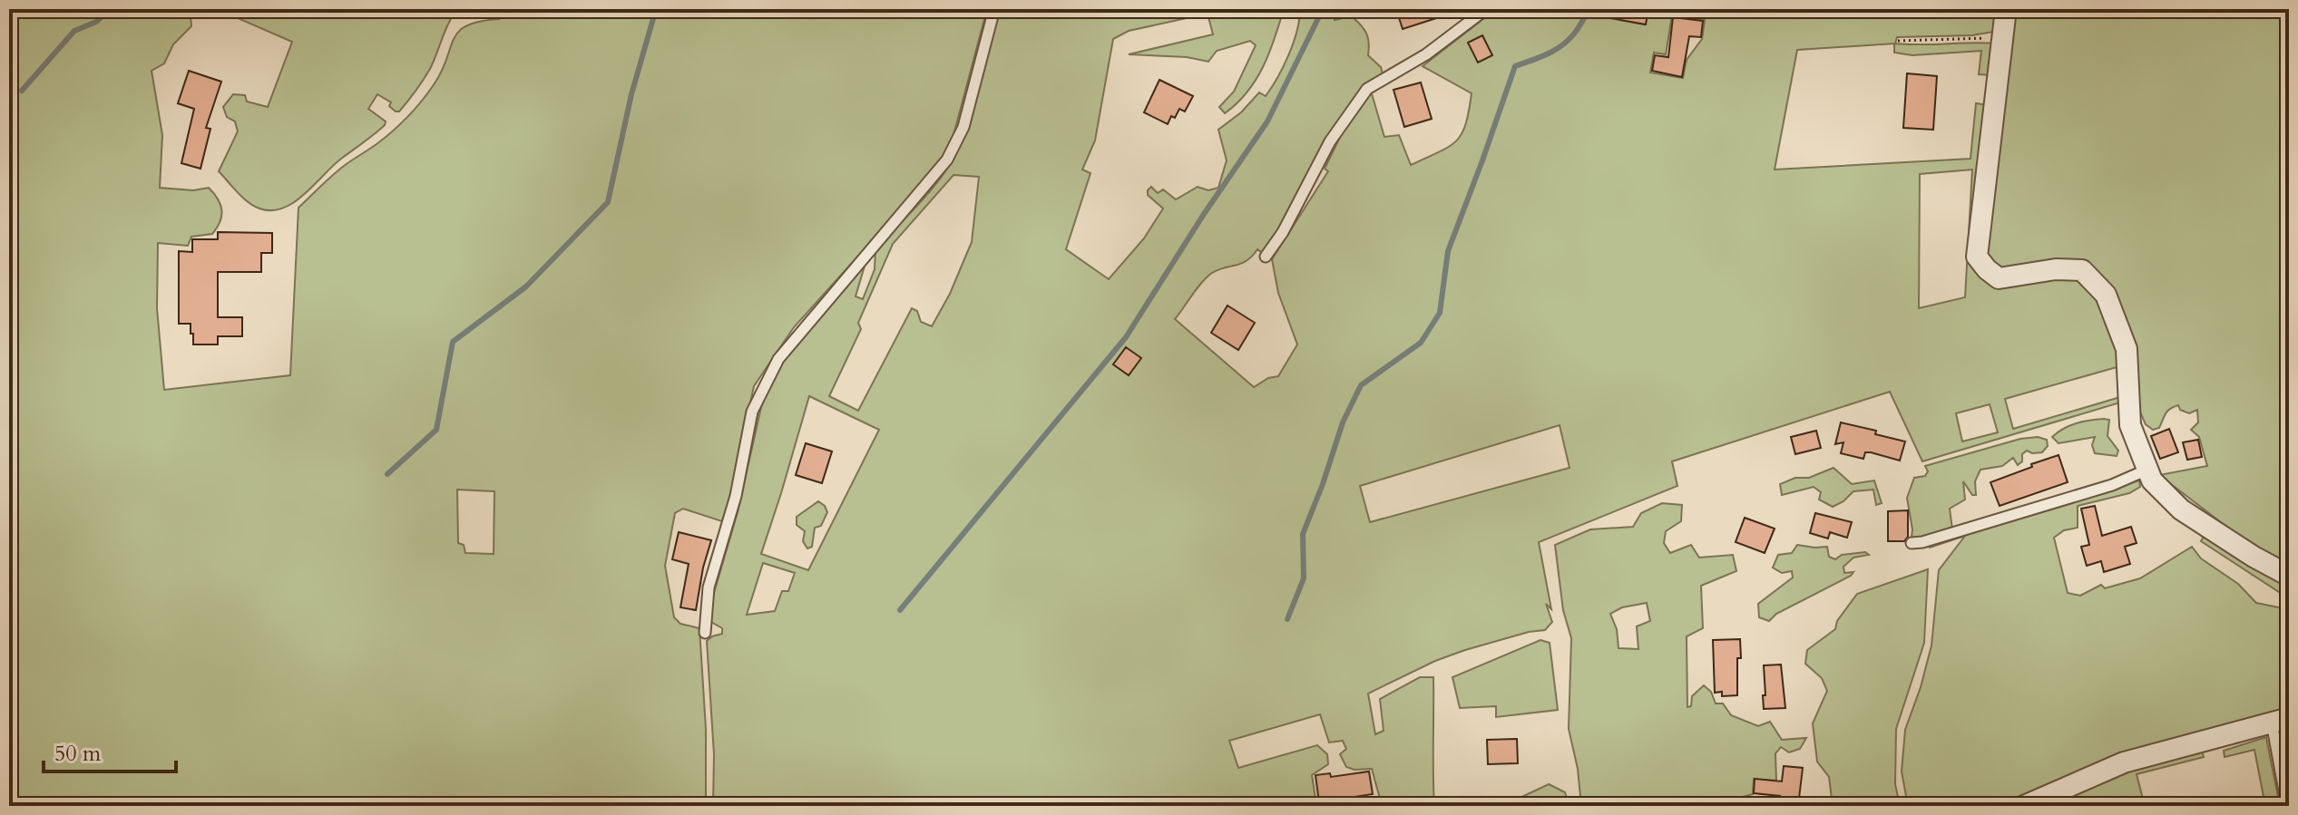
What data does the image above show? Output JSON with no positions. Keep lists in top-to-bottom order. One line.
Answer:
{"scale_bar":"50 m"}
